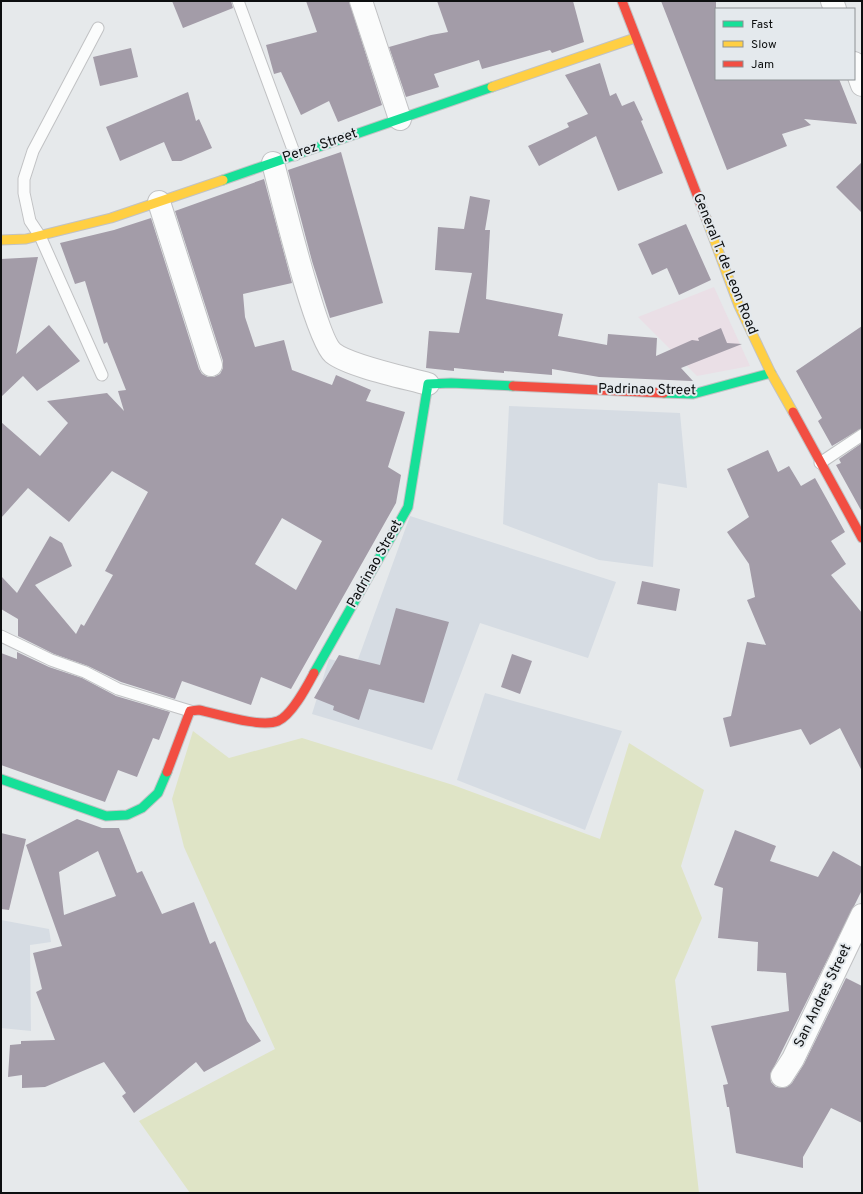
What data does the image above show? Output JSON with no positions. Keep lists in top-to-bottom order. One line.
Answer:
{"streets":{"street":["Perez Street","General T. de Leon Road","Padrinao Street","San Andres Street"]},"crossings":[["Perez Street","General T. de Leon Road"],["General T. de Leon Road","Padrinao Street"]],"legend":["Fast","Slow","Jam"]}
